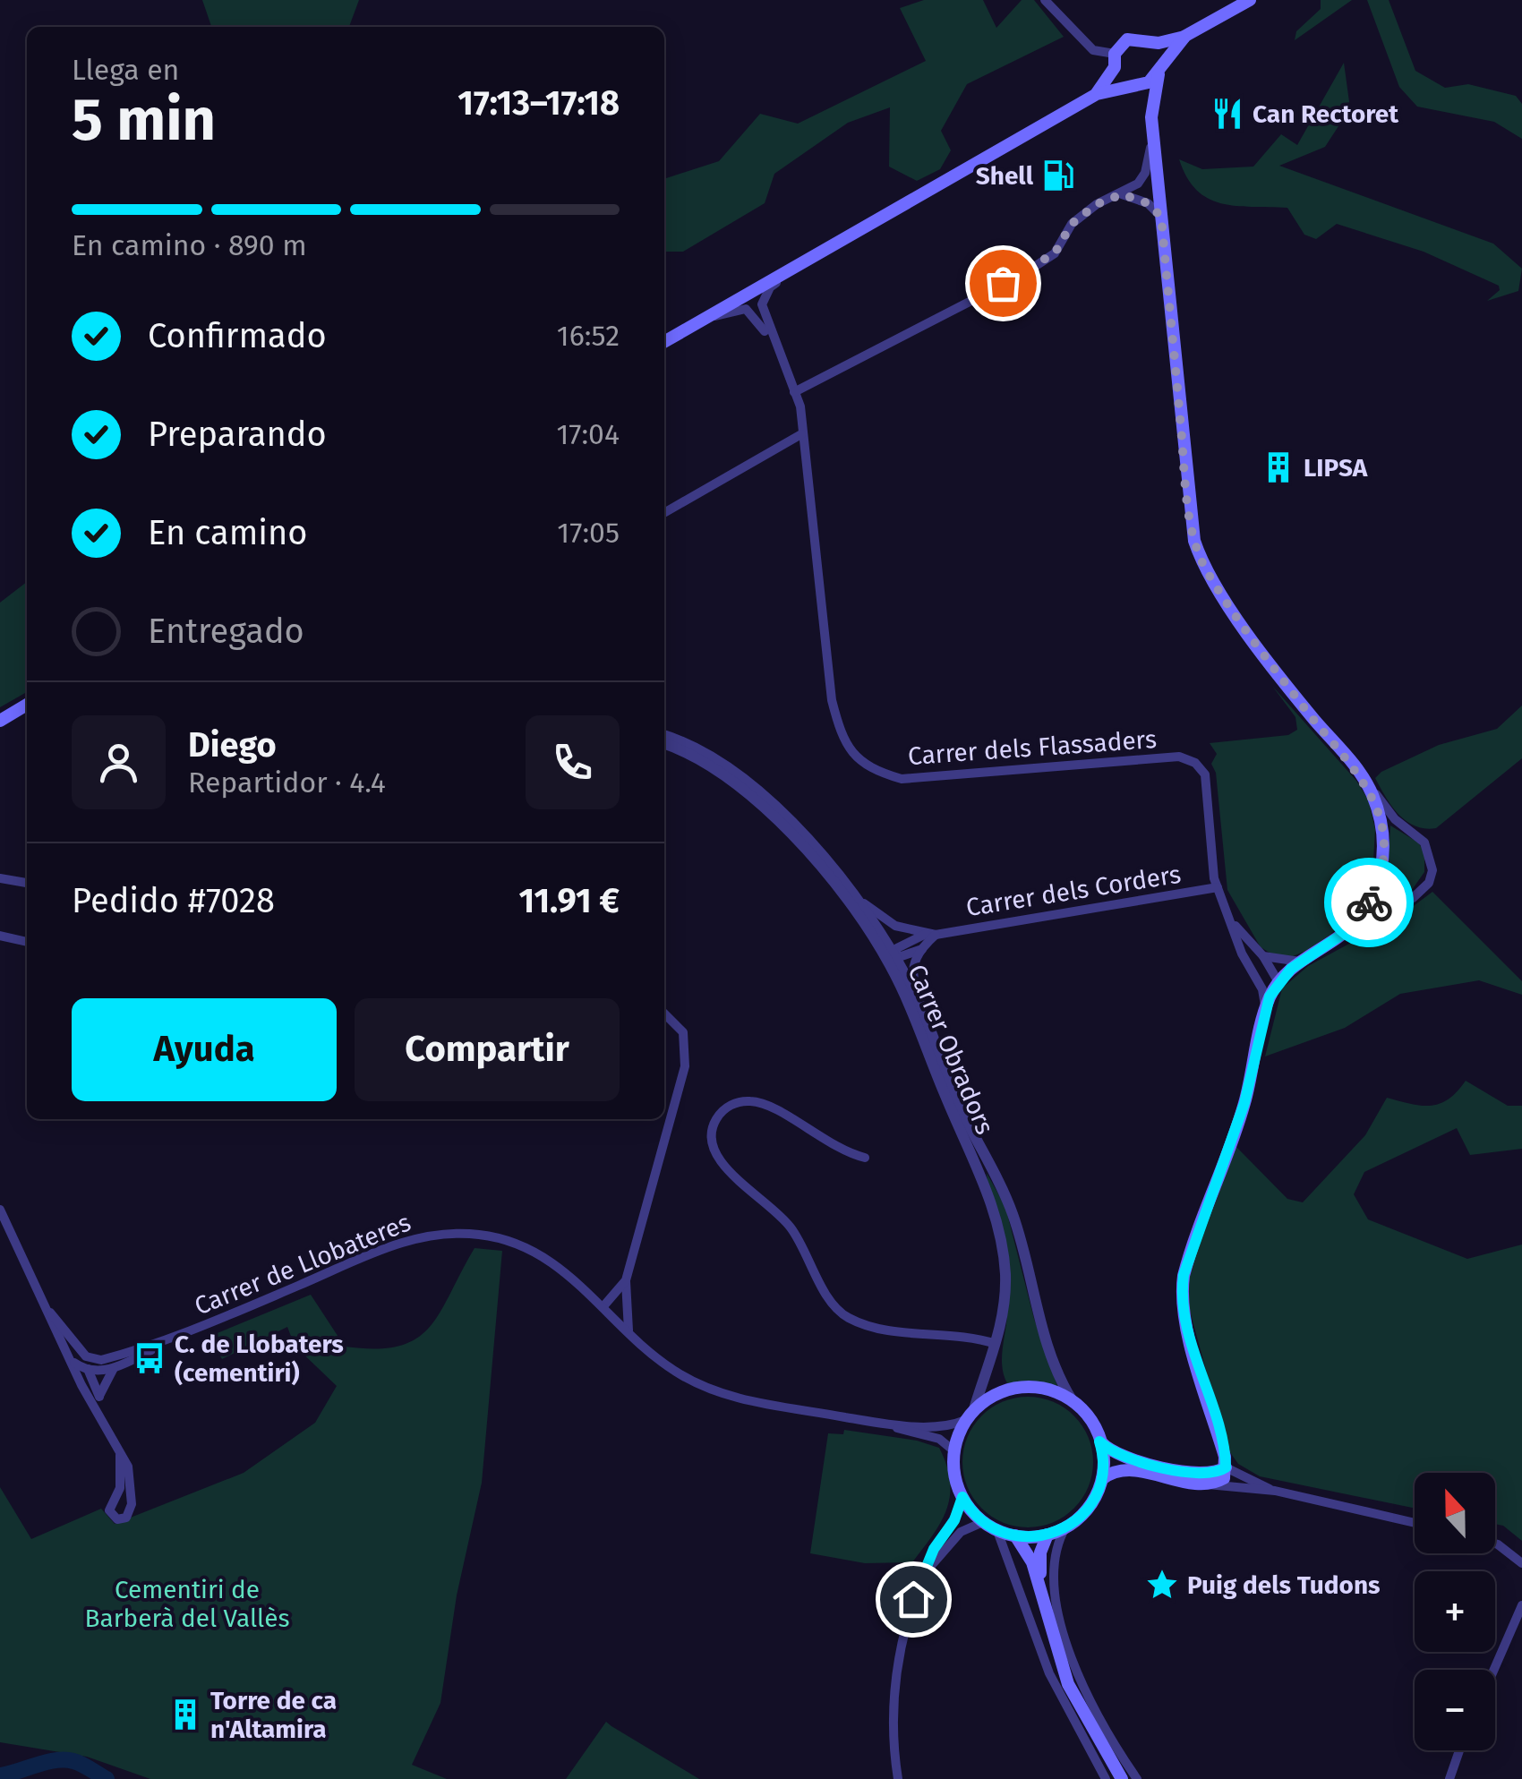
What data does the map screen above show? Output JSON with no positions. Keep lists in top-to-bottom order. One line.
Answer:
{"streets":{"street":["Carrer dels Flassaders","Carrer dels Corders","Carrer Obradors","Carrer de Llobateres"]},"crossings":[["Carrer dels Flassaders","Carrer dels Corders"],["Carrer Obradors","Carrer de Llobateres"]],"parks":["Cementiri de Barberà del Vallès"],"places":{"restaurant":["Can Rectoret"],"fuel station":["Shell"],"building":["LIPSA","Torre de ca n'Altamira"],"bus stop":["C. de Llobaters (cementiri)"],"place":["Puig dels Tudons"]},"north":"top","page":{"heading":["5 min","Llega en","17:13–17:18"],"panel":["Diego","Repartidor · 4.4","Pedido #7028","11.91 €"],"bar":"En camino · 890 m","list":[["Confirmado","16:52"],["Preparando","17:04"],["En camino","17:05"],"Entregado"],"buttons":["Ayuda","Compartir"],"map_buttons":["+","−"]}}
